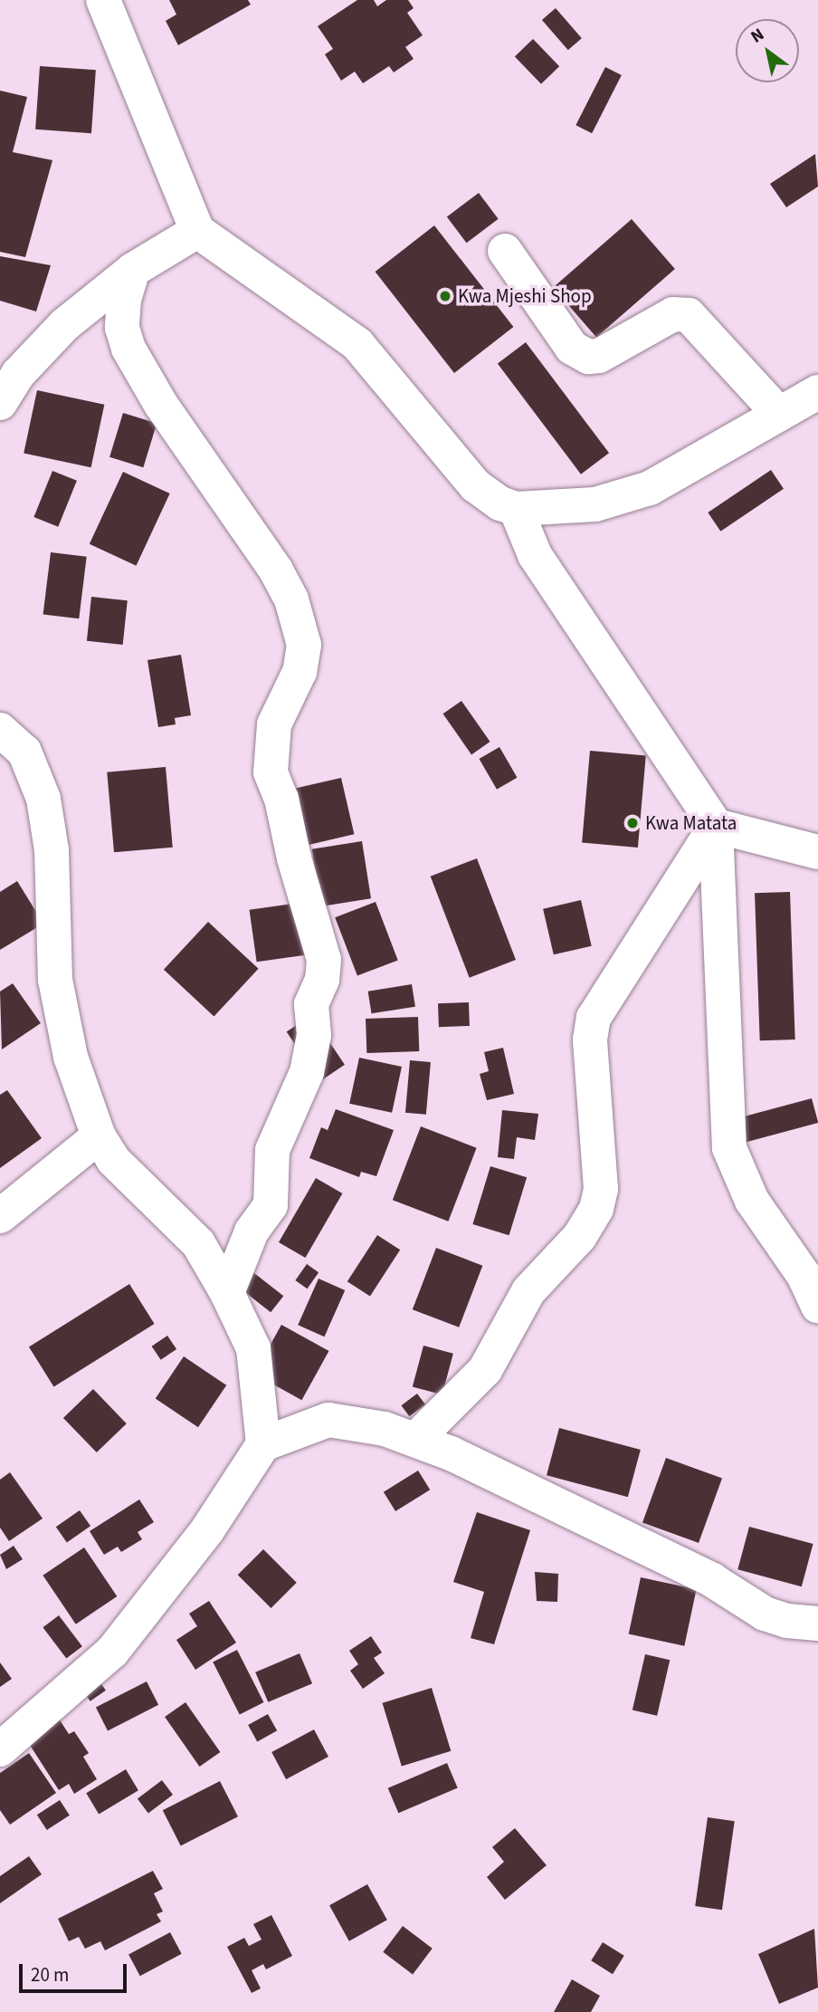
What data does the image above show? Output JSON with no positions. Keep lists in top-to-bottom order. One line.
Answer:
{"places":["Kwa Mjeshi Shop","Kwa Matata"],"scale_bar":"20 m","north":"top left"}
